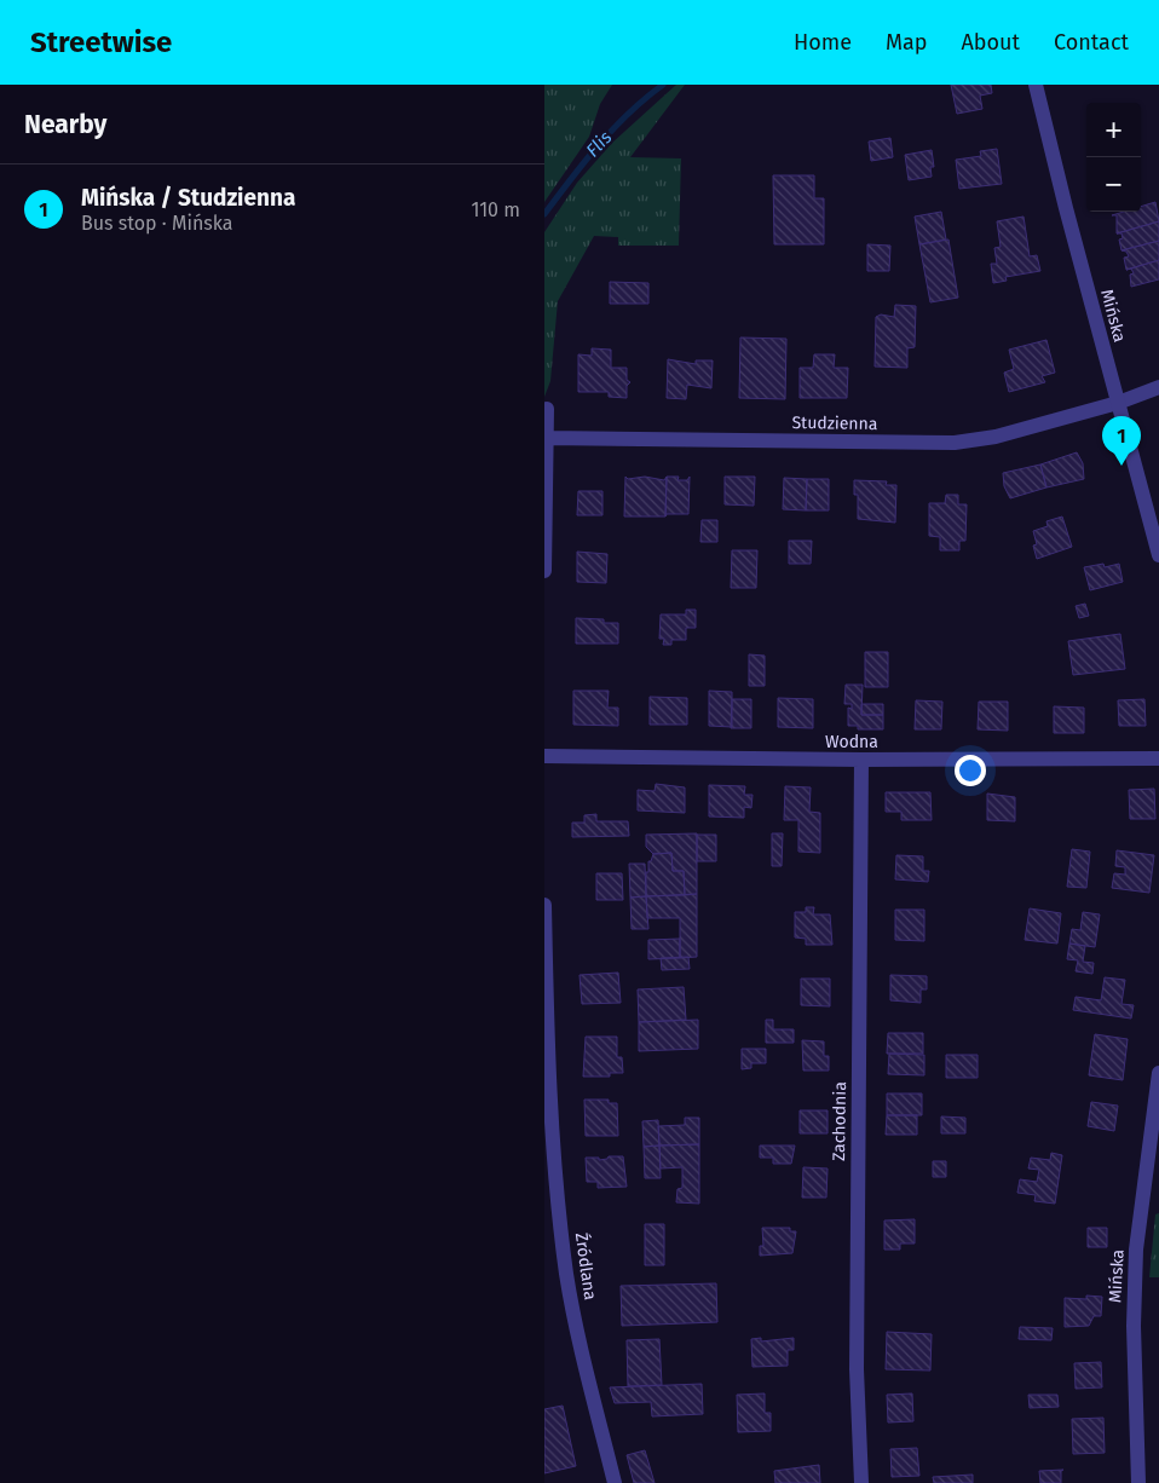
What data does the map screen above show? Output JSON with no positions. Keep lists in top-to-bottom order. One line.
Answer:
{"streets":{"street":["Mińska","Studzienna","Wodna","Zachodnia","Źródlana"]},"crossings":[["Mińska","Studzienna"],["Wodna","Zachodnia"]],"water":["Flis"],"page":{"header":"Streetwise","nav":["Home","Map","About","Contact"],"heading":"Nearby","map_buttons":["+","−"],"list":[{"mark":"1","name":"Mińska / Studzienna","note":"Bus stop · Mińska","value":"110 m"}],"pins":"1"}}
